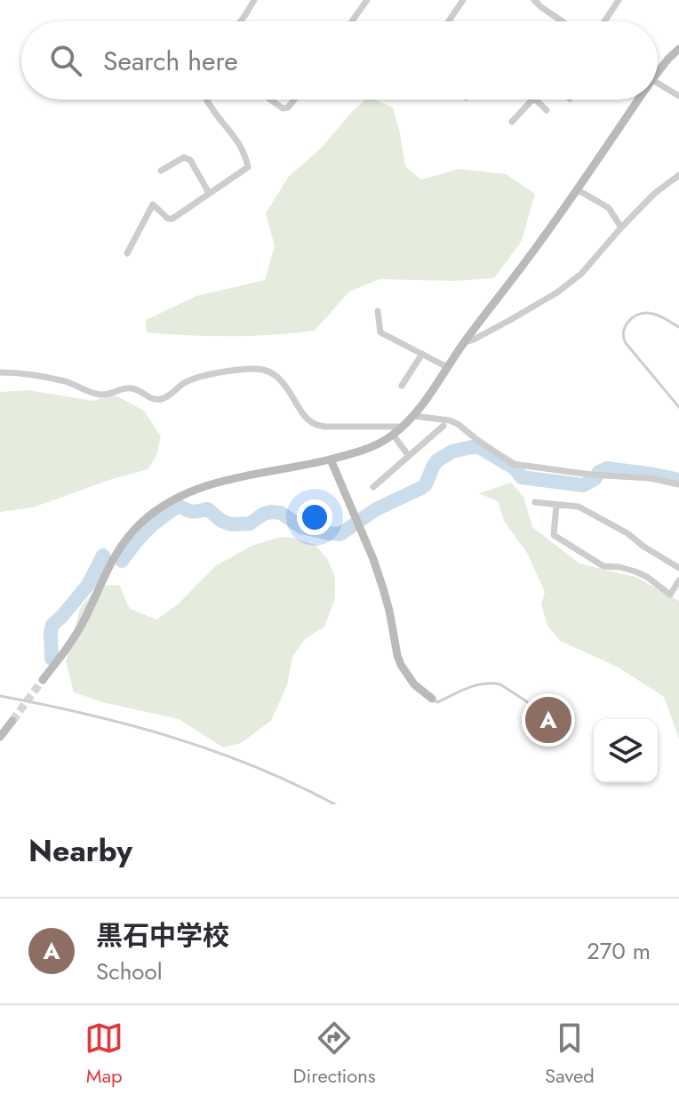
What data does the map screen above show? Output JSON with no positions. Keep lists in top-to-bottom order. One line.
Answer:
{"page":{"search":"Search here","pins":"A","heading":"Nearby","list":[{"mark":"A","name":"黒石中学校","note":"School","value":"270 m"}],"nav":["Map","Directions","Saved"]}}
